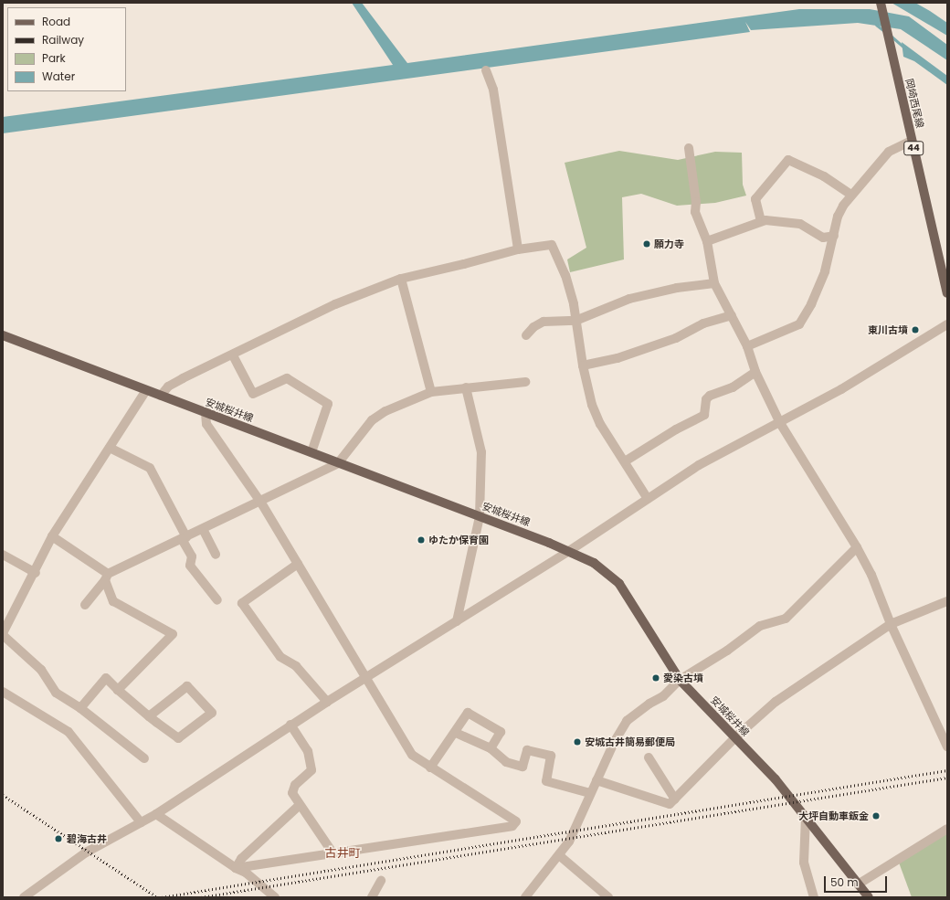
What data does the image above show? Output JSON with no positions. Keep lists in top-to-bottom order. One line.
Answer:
{"streets":{"main road":["岡崎西尾線","44","安城桜井線"]},"districts":["古井町"],"places":["願力寺","東川古墳","ゆたか保育園","愛染古墳","安城古井簡易郵便局","大坪自動車鈑金","碧海古井"],"legend":["Road","Railway","Park","Water"],"scale_bar":"50 m"}
